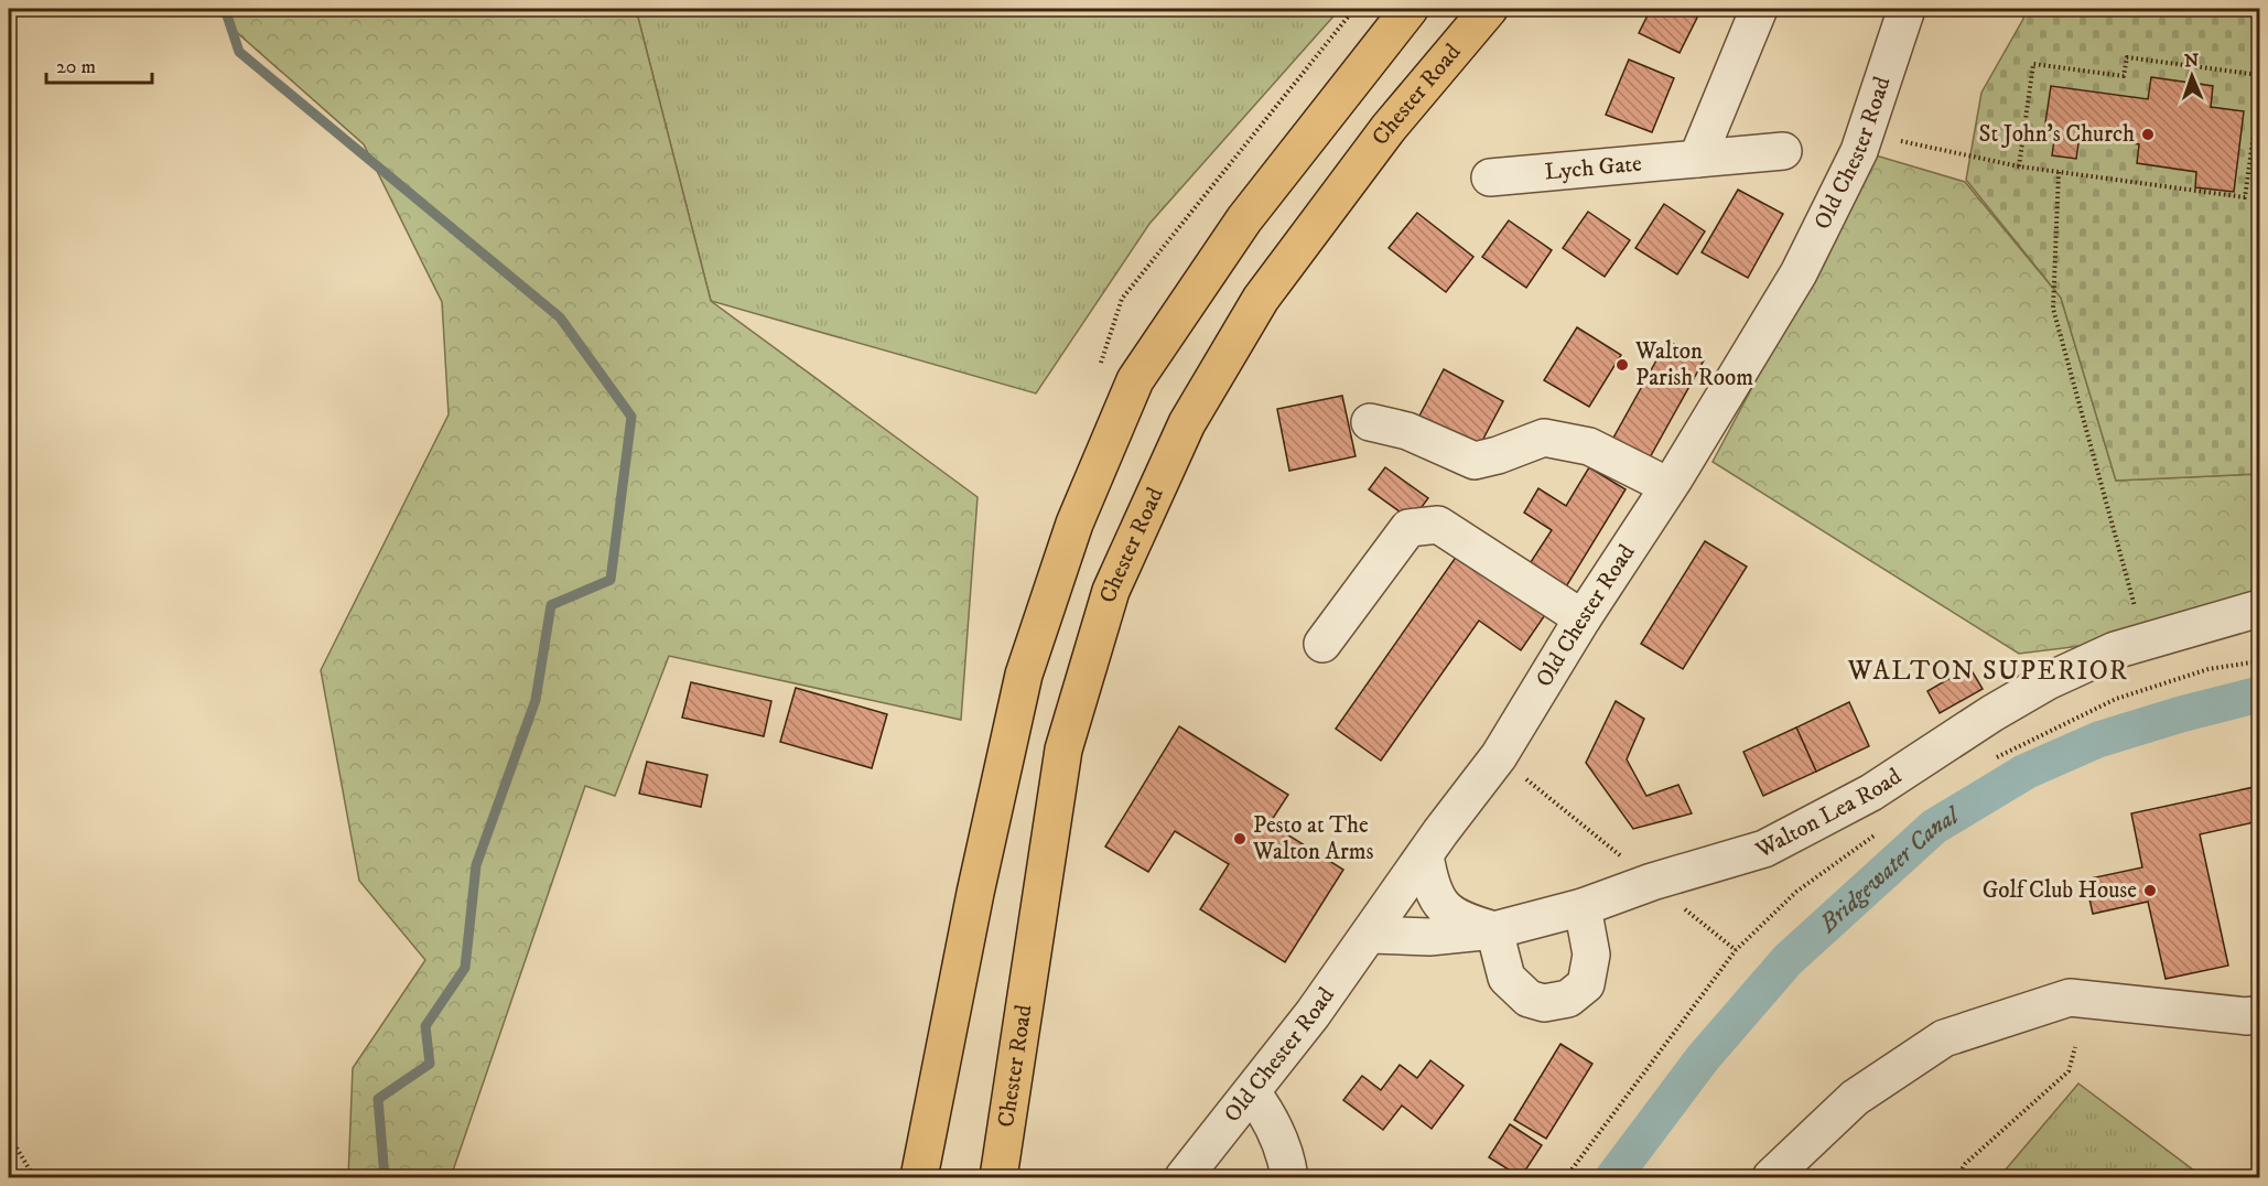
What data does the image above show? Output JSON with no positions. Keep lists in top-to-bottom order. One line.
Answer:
{"streets":{"highway":["Chester Road"],"street":["Old Chester Road","Lych Gate","Walton Lea Road"]},"crossings":[["Old Chester Road","Walton Lea Road"]],"districts":["WALTON SUPERIOR"],"water":["Bridgewater Canal"],"places":["St John's Church","Walton Parish Room","Pesto at The Walton Arms","Golf Club House"],"scale_bar":"20 m","north":"top"}
